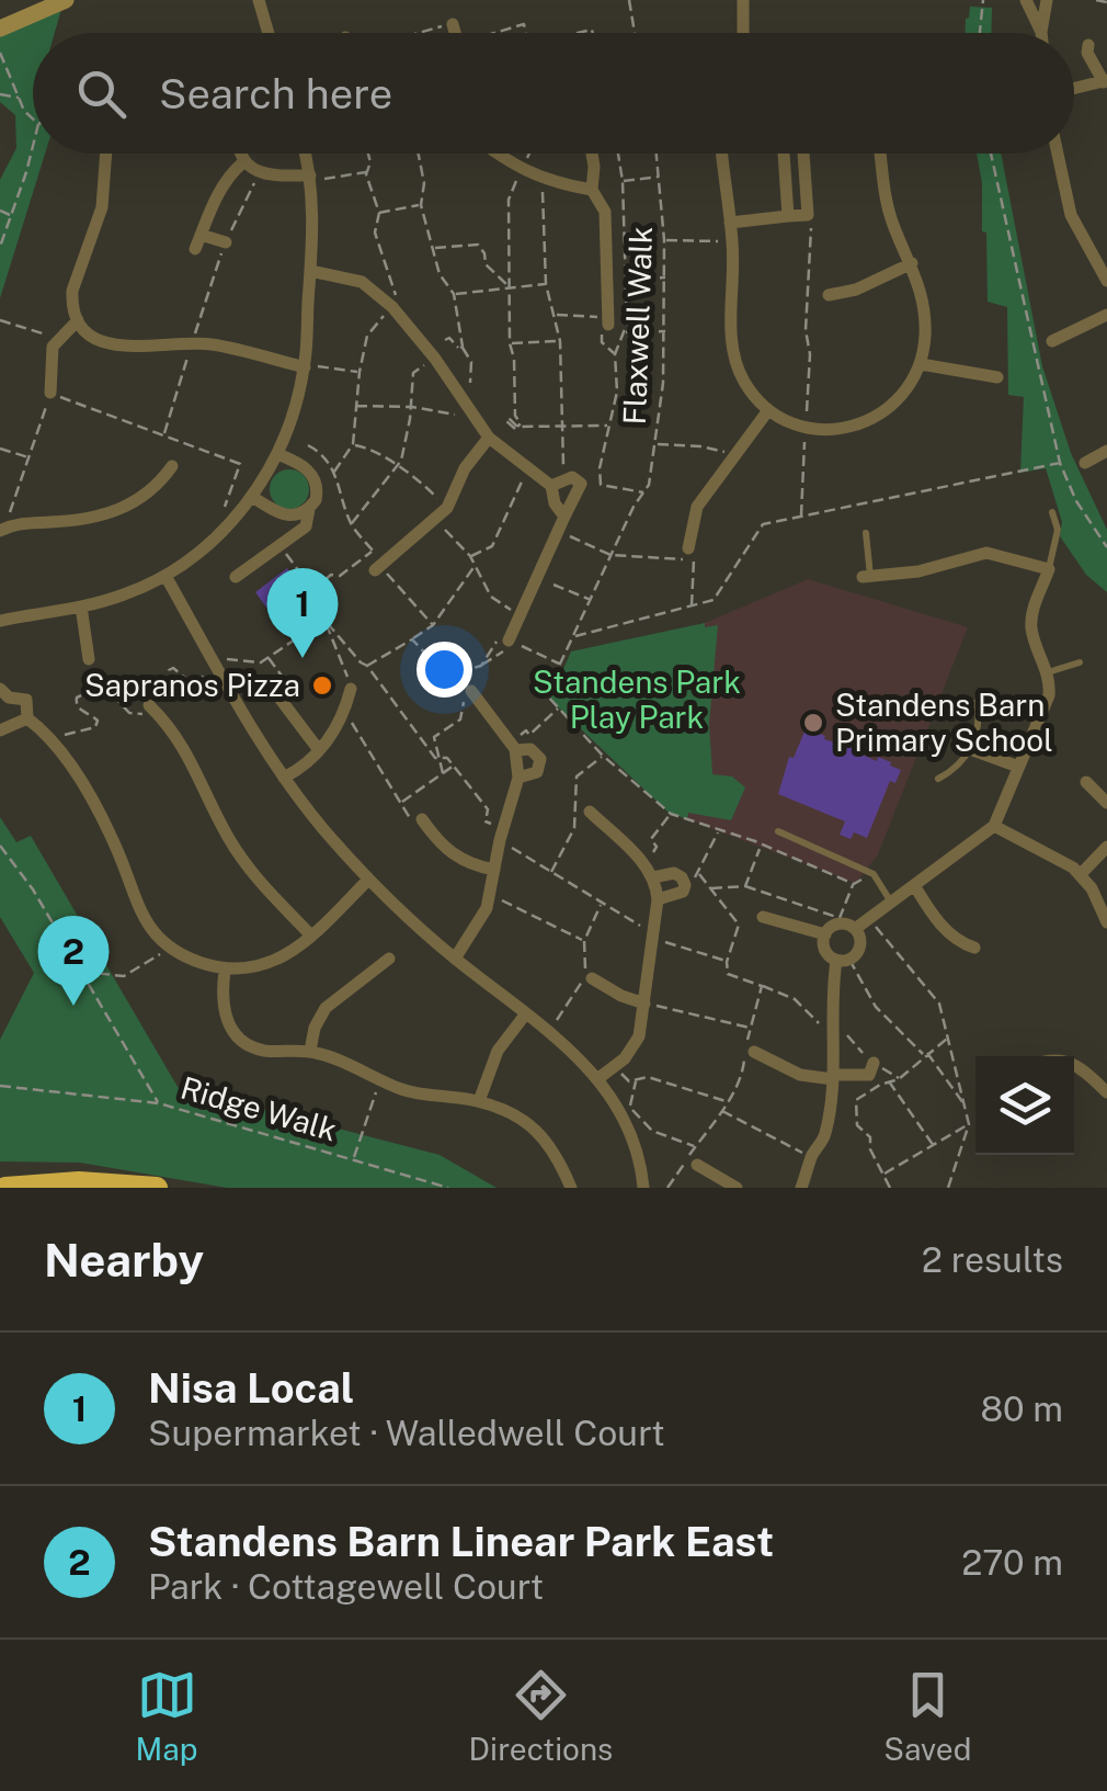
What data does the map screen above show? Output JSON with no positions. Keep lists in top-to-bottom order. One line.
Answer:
{"streets":{"path":["Flaxwell Walk","Ridge Walk"]},"parks":["Standens Park Play Park"],"places":["Sapranos Pizza","Standens Barn Primary School"],"page":{"search":"Search here","pins":["1","2"],"heading":["Nearby","2 results"],"list":[{"mark":"1","name":"Nisa Local","note":"Supermarket · Walledwell Court","value":"80 m"},{"mark":"2","name":"Standens Barn Linear Park East","note":"Park · Cottagewell Court","value":"270 m"}],"nav":["Map","Directions","Saved"]}}
